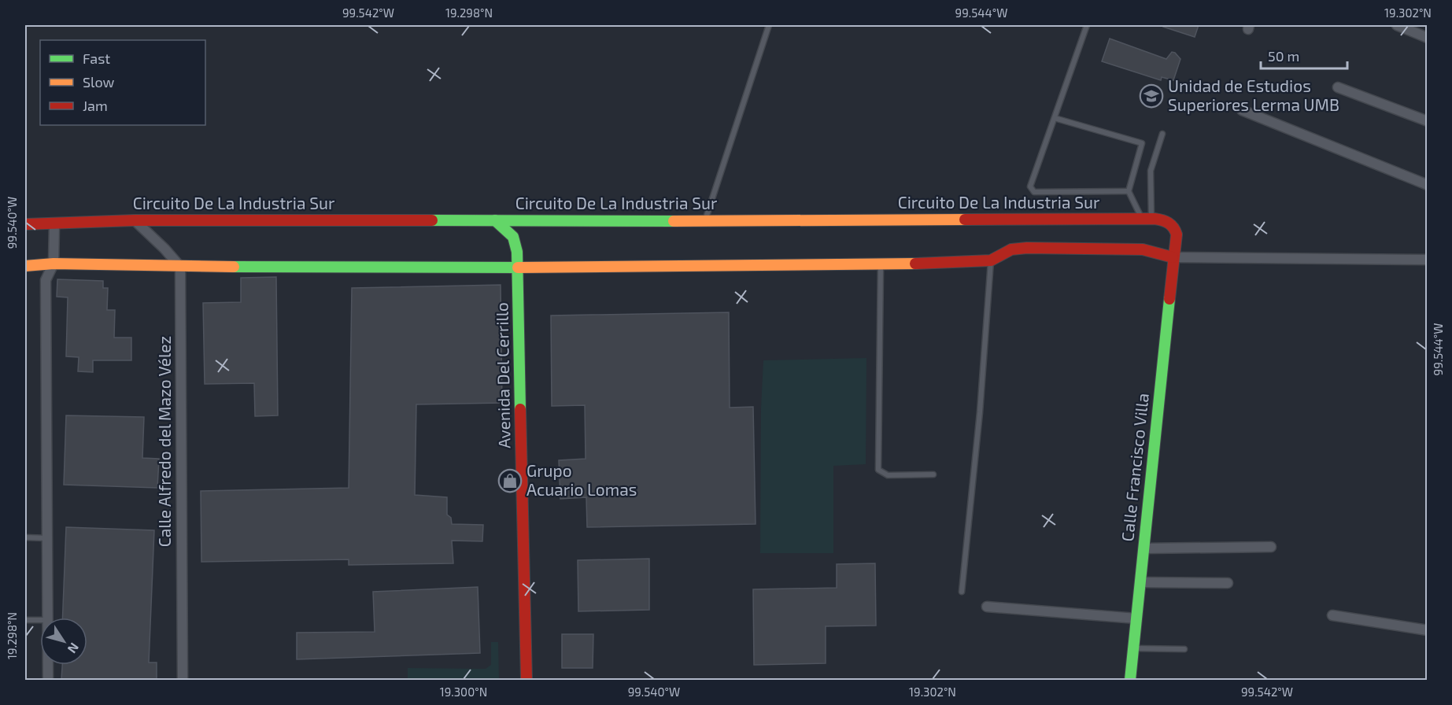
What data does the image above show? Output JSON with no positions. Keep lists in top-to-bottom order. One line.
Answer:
{"streets":{"main road":["Circuito De La Industria Sur","Avenida Del Cerrillo","Calle Francisco Villa"],"street":["Calle Alfredo del Mazo Vélez"]},"crossings":[["Circuito De La Industria Sur","Avenida Del Cerrillo"],["Circuito De La Industria Sur","Calle Francisco Villa"]],"places":{"school or university":["Unidad de Estudios Superiores Lerma UMB"],"shop":["Grupo Acuario Lomas"]},"legend":["Fast","Slow","Jam"],"scale_bar":"50 m","north":"bottom right","coordinates":["99.542°W","19.298°N","99.544°W","19.302°N","99.540°W","19.300°N"]}
